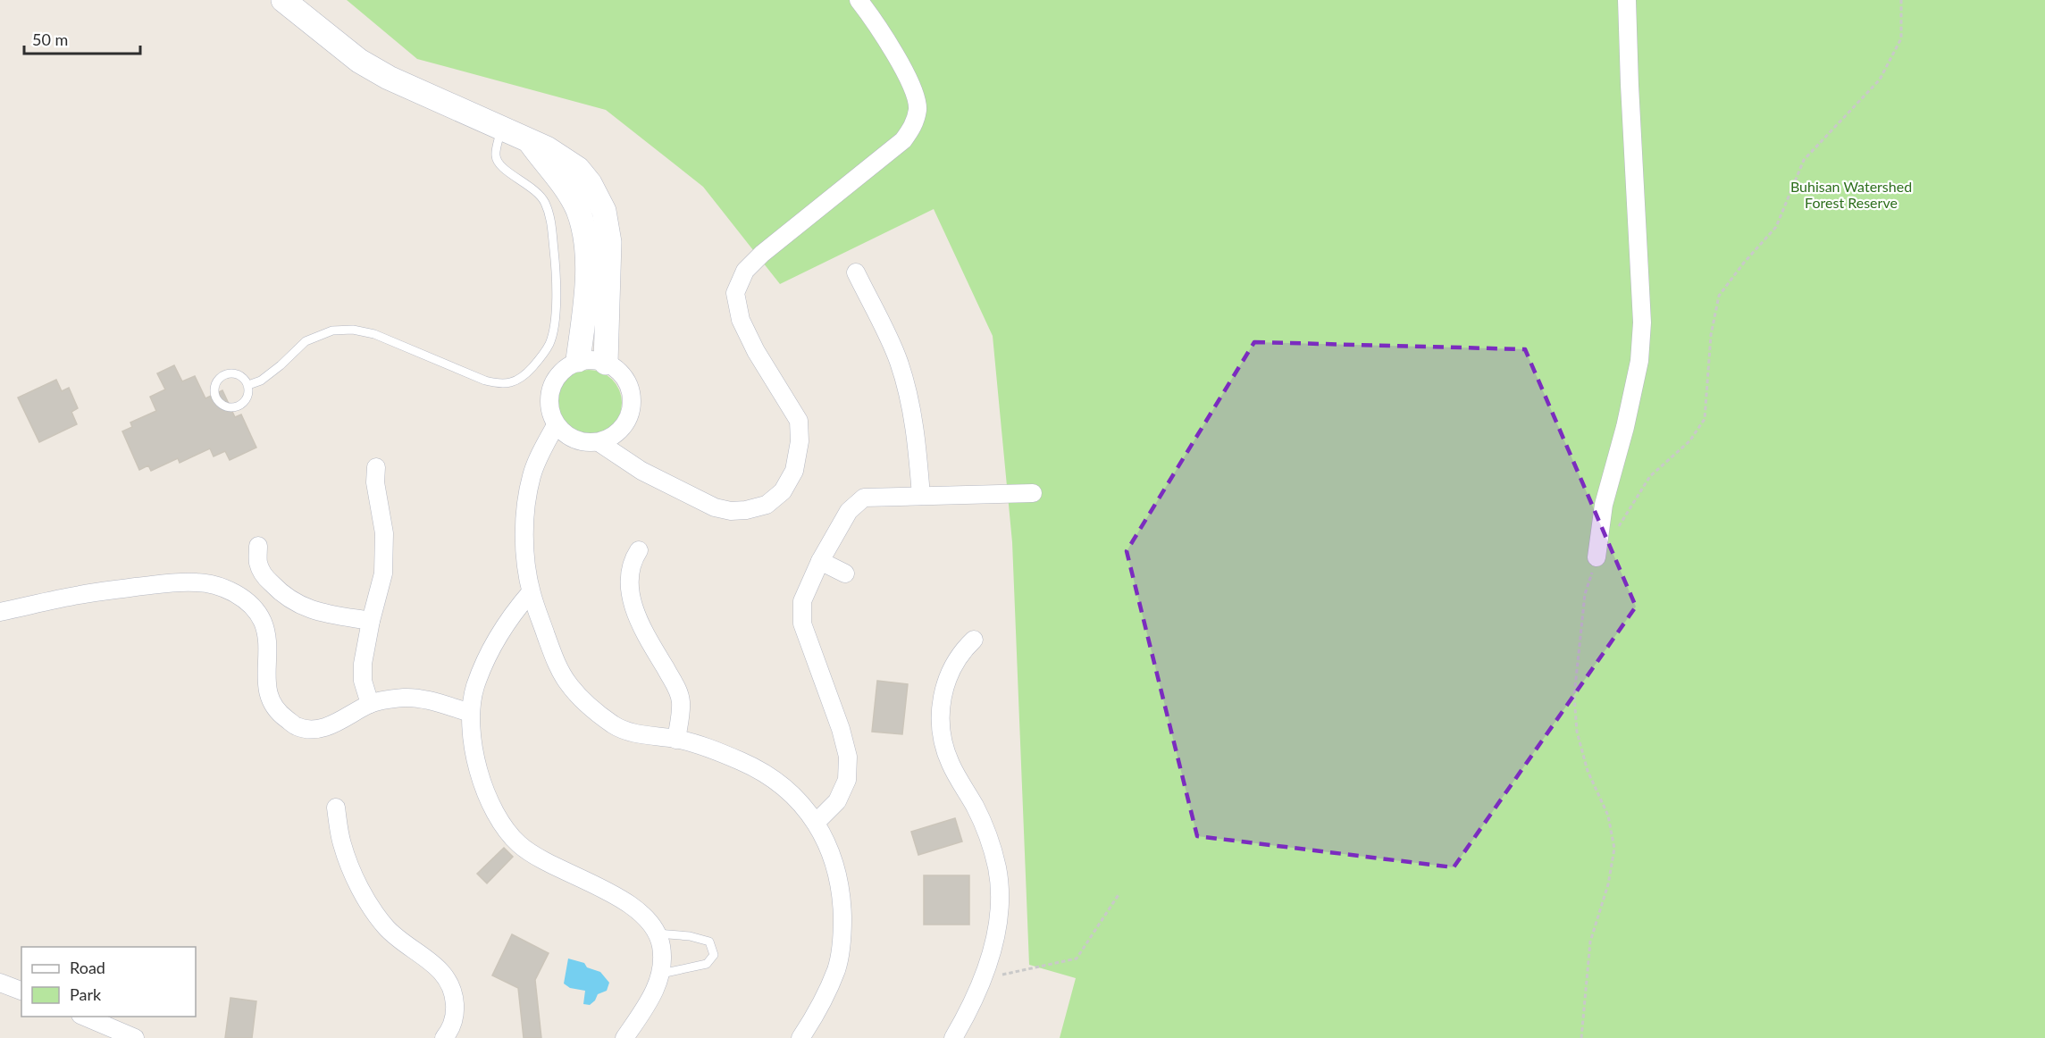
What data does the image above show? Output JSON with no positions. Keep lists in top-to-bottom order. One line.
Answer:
{"parks":["Buhisan Watershed Forest Reserve"],"legend":["Road","Park"],"scale_bar":"50 m"}
